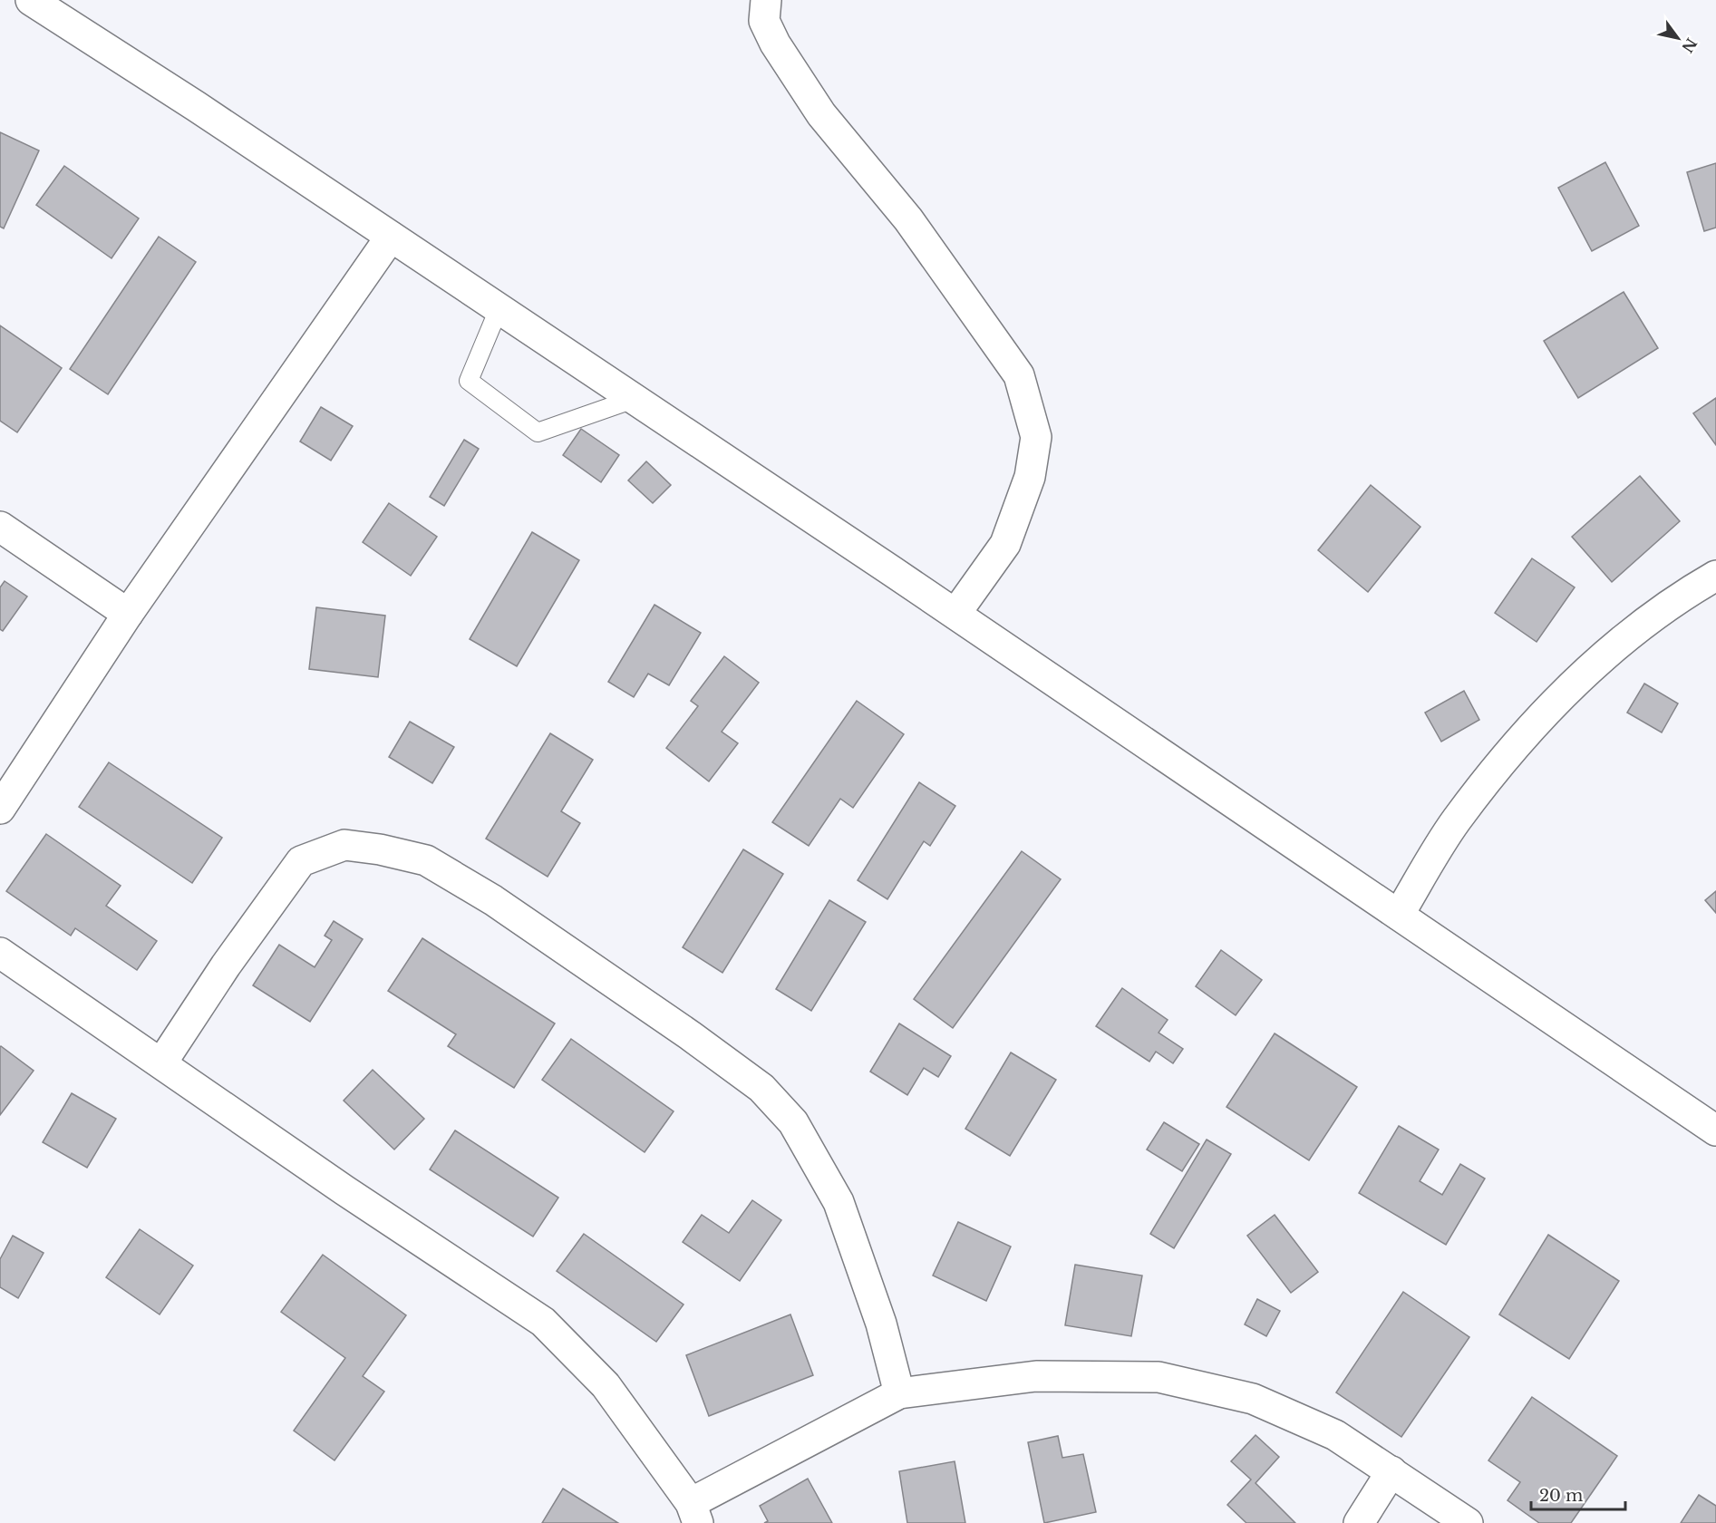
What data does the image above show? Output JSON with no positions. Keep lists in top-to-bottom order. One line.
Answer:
{"scale_bar":"20 m","north":"bottom right"}
